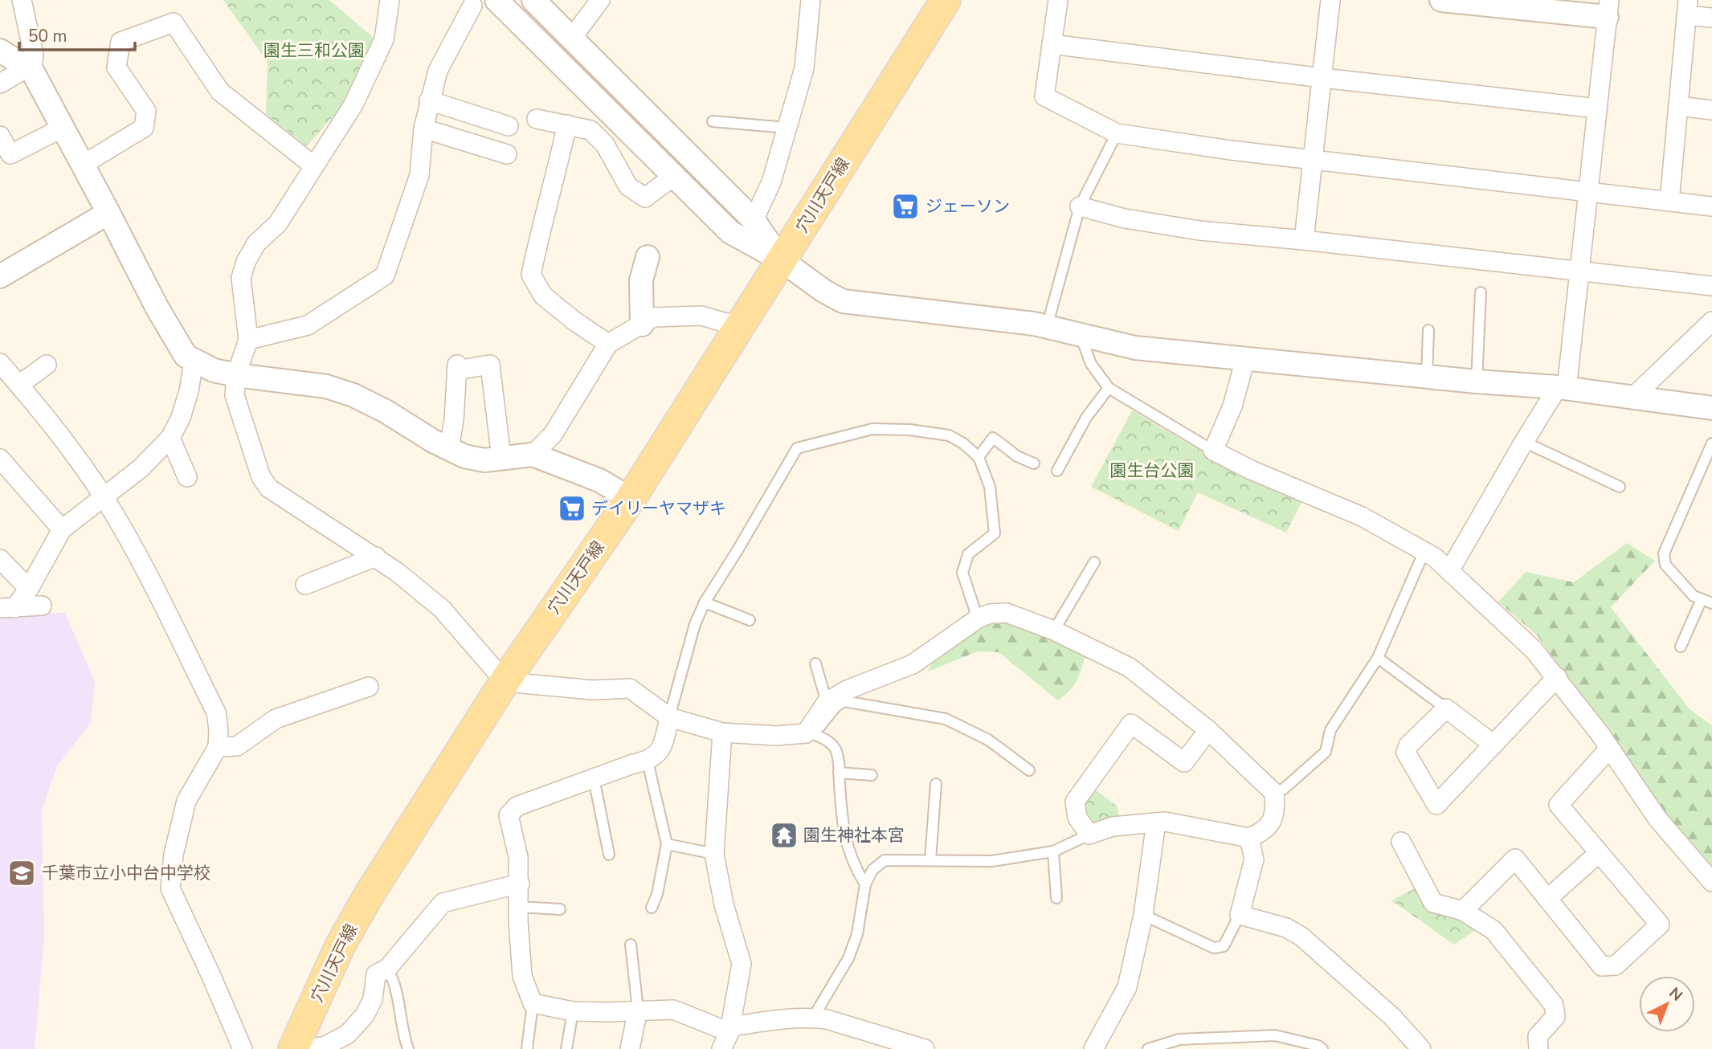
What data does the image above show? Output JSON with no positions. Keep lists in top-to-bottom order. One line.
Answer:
{"streets":{"main road":["穴川天戸線"]},"parks":["園生三和公園","園生台公園"],"places":{"supermarket":["ジェーソン","デイリーヤマザキ"],"temple":["園生神社本宮"],"school or university":["千葉市立小中台中学校"]},"scale_bar":"50 m","north":"top right"}
